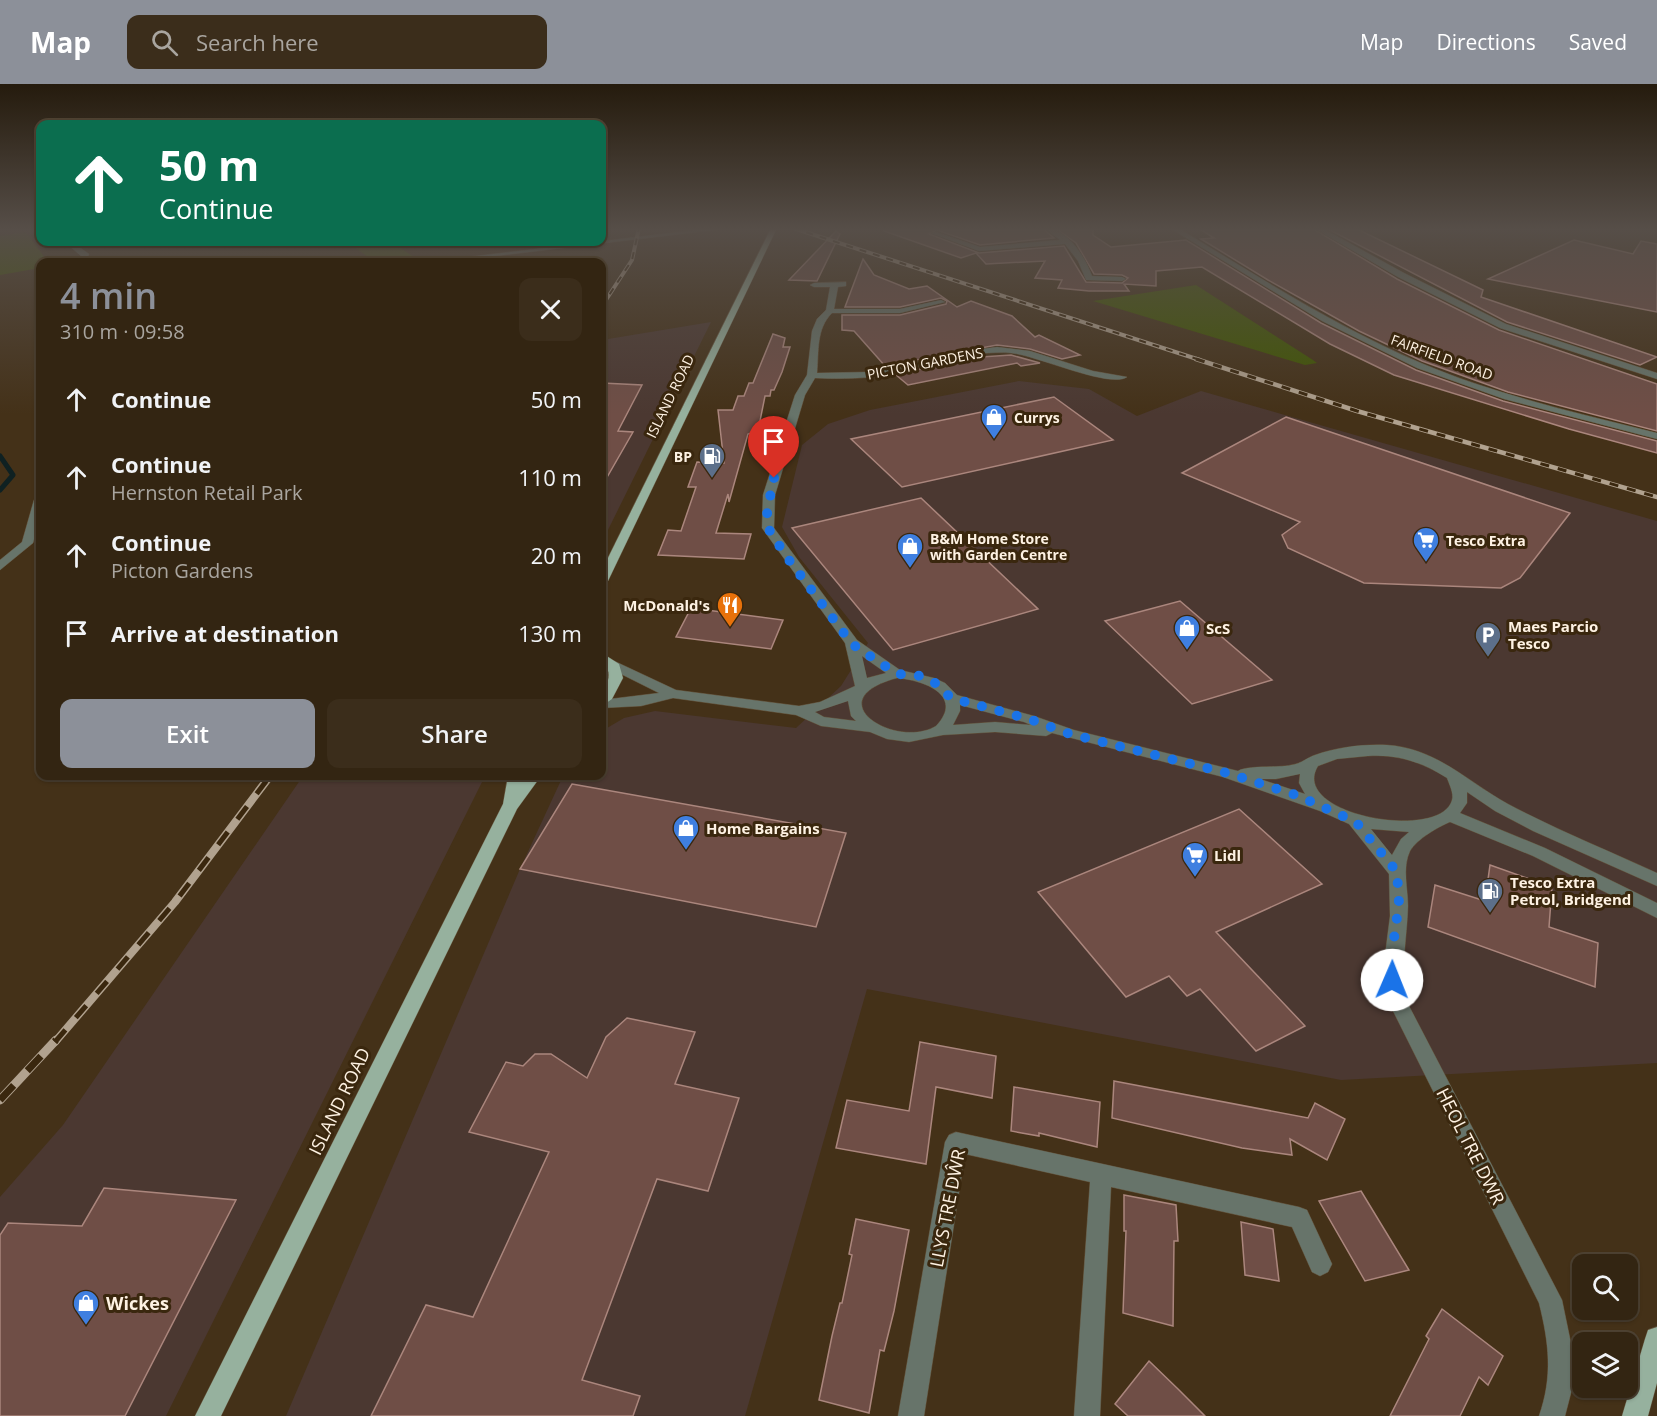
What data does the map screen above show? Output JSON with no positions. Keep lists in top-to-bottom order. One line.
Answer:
{"streets":{"main road":["ISLAND ROAD"],"street":["FAIRFIELD ROAD","PICTON GARDENS","HEOL TRE DWR","LLYS TRE DŴR"]},"places":{"shop":["Currys","B&M Home Store with Garden Centre","ScS","Home Bargains","Wickes"],"fuel station":["BP","Tesco Extra Petrol, Bridgend"],"supermarket":["Tesco Extra","Lidl"],"restaurant":["McDonald's"],"parking":["Maes Parcio Tesco"]},"page":{"header":"Map","search":"Search here","nav":["Map","Directions","Saved"],"turn":["50 m","Continue"],"heading":["4 min","310 m · 09:58"],"list":[{"name":"Continue","value":"50 m"},{"name":"Continue","note":"Hernston Retail Park","value":"110 m"},{"name":"Continue","note":"Picton Gardens","value":"20 m"},{"name":"Arrive at destination","value":"130 m"}],"buttons":["Exit","Share"]}}
